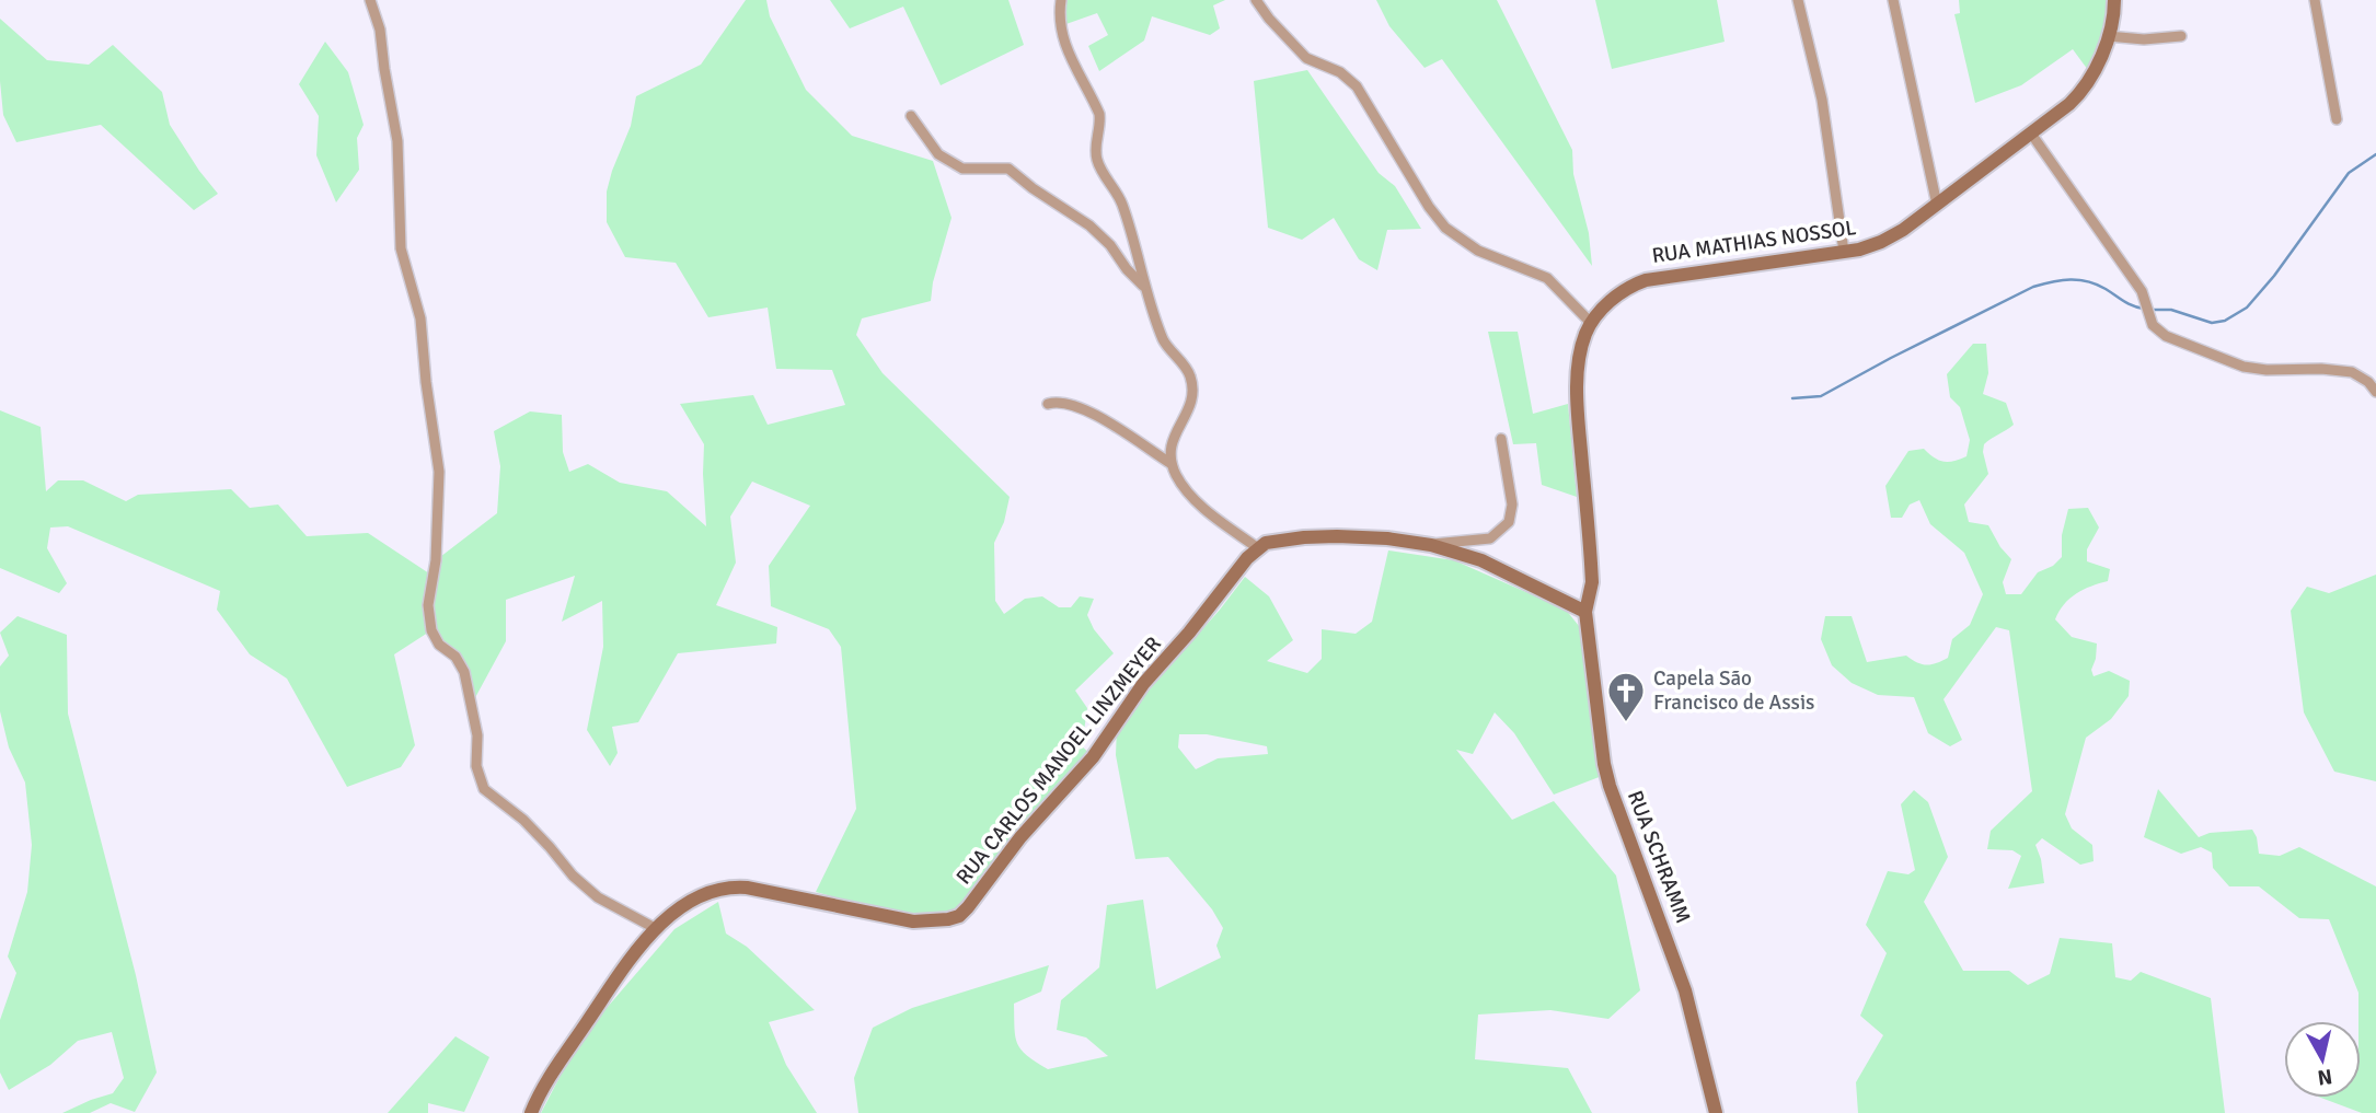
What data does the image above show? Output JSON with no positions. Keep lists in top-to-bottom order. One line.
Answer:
{"streets":{"street":["RUA MATHIAS NOSSOL","RUA CARLOS MANOEL LINZMEYER","RUA SCHRAMM"]},"crossings":[["RUA MATHIAS NOSSOL","RUA SCHRAMM"]],"places":{"church":["Capela São Francisco de Assis"]},"north":"bottom"}
